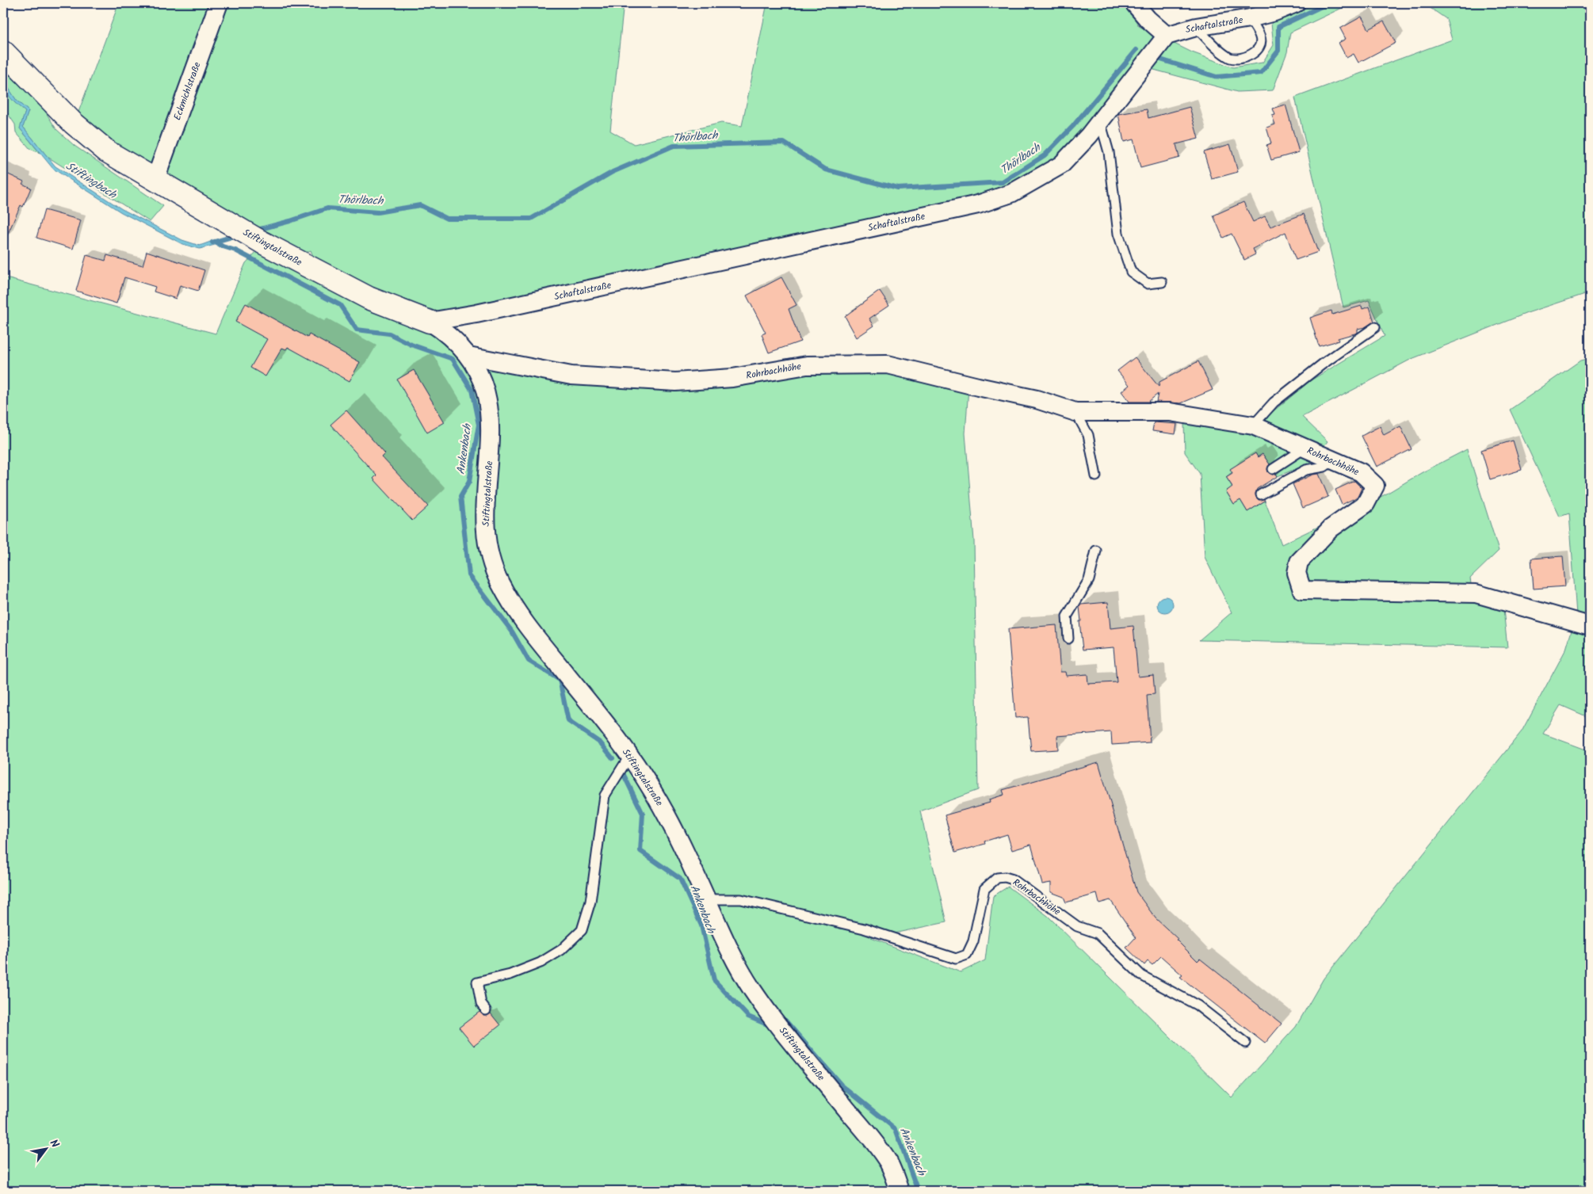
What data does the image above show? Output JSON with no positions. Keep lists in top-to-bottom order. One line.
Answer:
{"streets":{"street":["Schaftalstraße","Eckmichlstraße","Stiftingtalstraße","Rohrbachhöhe"]},"crossings":[["Schaftalstraße","Stiftingtalstraße"],["Eckmichlstraße","Stiftingtalstraße"],["Stiftingtalstraße","Rohrbachhöhe"]],"water":["Thörlbach","Stiftingbach","Ankenbach"],"north":"top right"}
